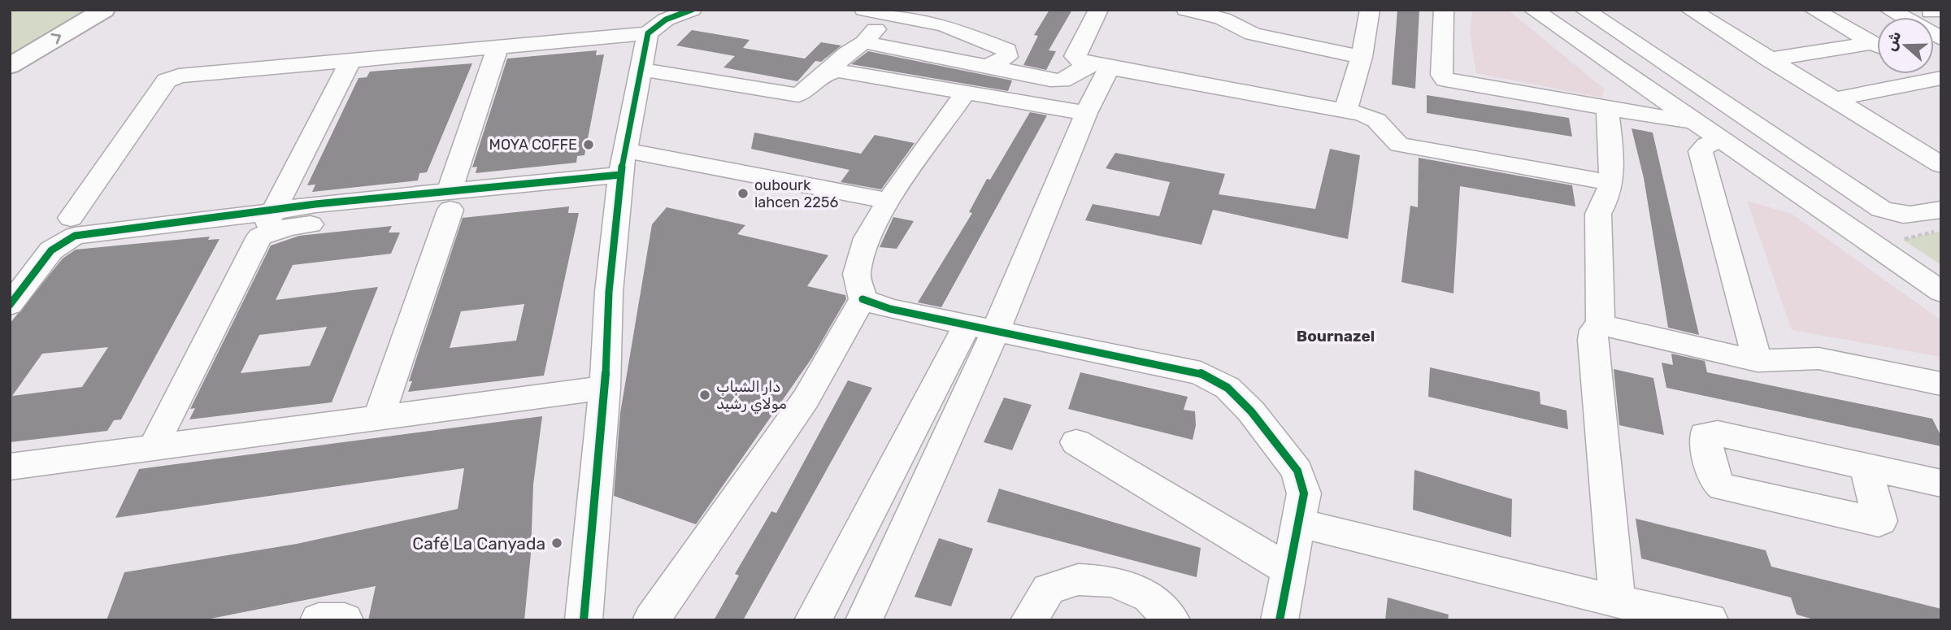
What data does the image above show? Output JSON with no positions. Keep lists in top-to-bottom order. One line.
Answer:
{"districts":["Bournazel"],"places":["MOYA COFFE","oubourk lahcen 2256","دار الشباب مولاي رشيد","Café La Canyada"],"north":"left"}
